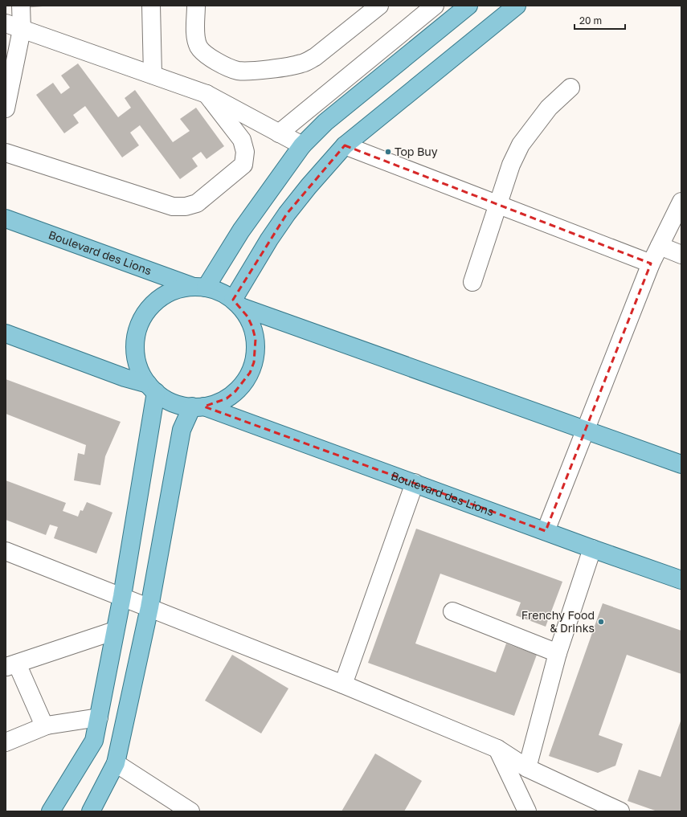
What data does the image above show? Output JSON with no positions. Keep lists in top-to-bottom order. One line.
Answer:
{"streets":{"main road":["Boulevard des Lions"]},"places":["Top Buy","Frenchy Food & Drinks"],"scale_bar":"20 m"}
